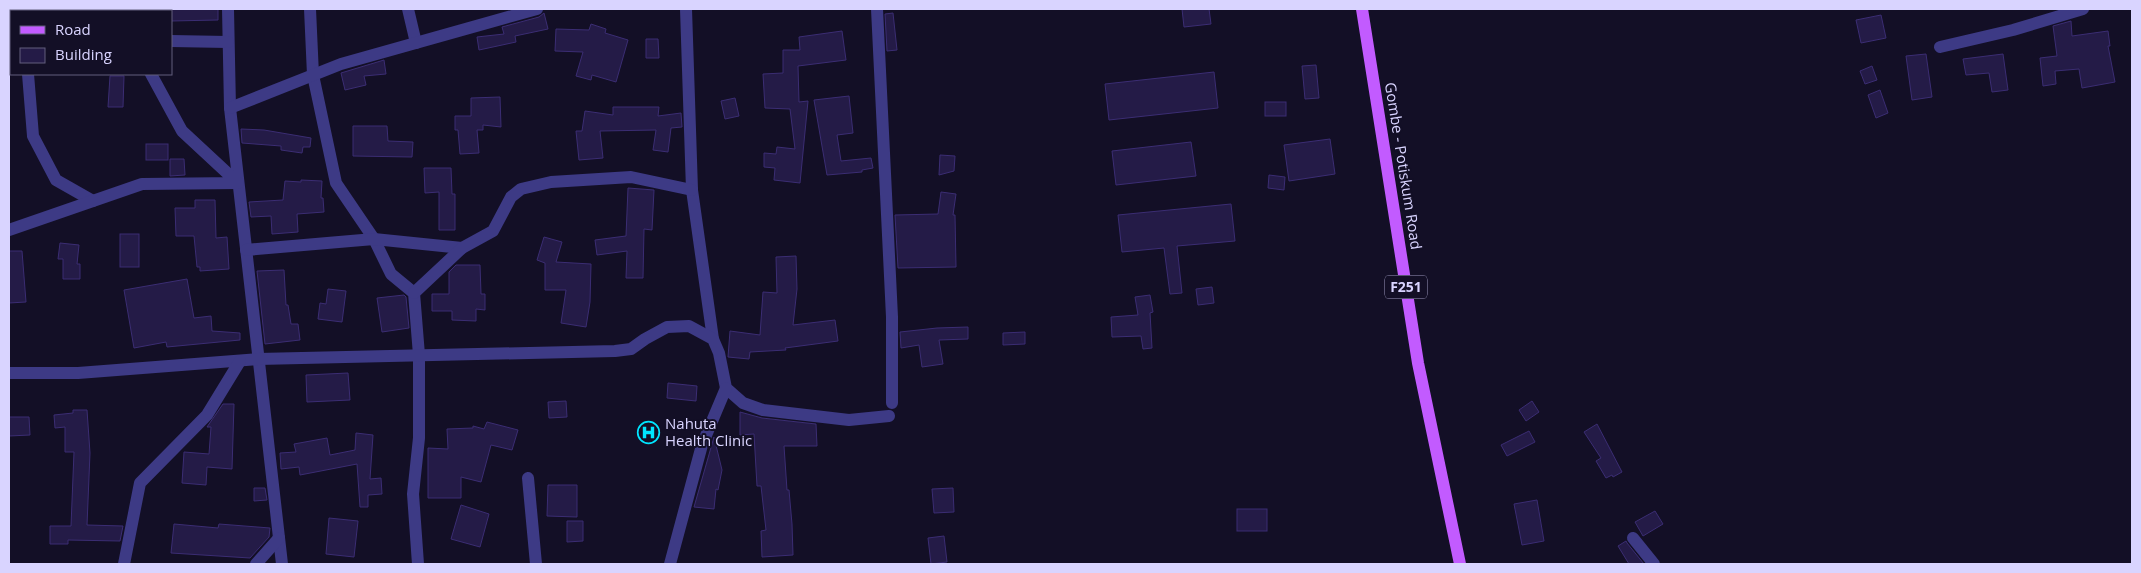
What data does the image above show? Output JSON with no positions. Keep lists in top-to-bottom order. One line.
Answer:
{"streets":{"main road":["Gombe - Potiskum Road","F251"]},"places":{"hospital":["Nahuta Health Clinic"]},"legend":["Road","Building"]}
